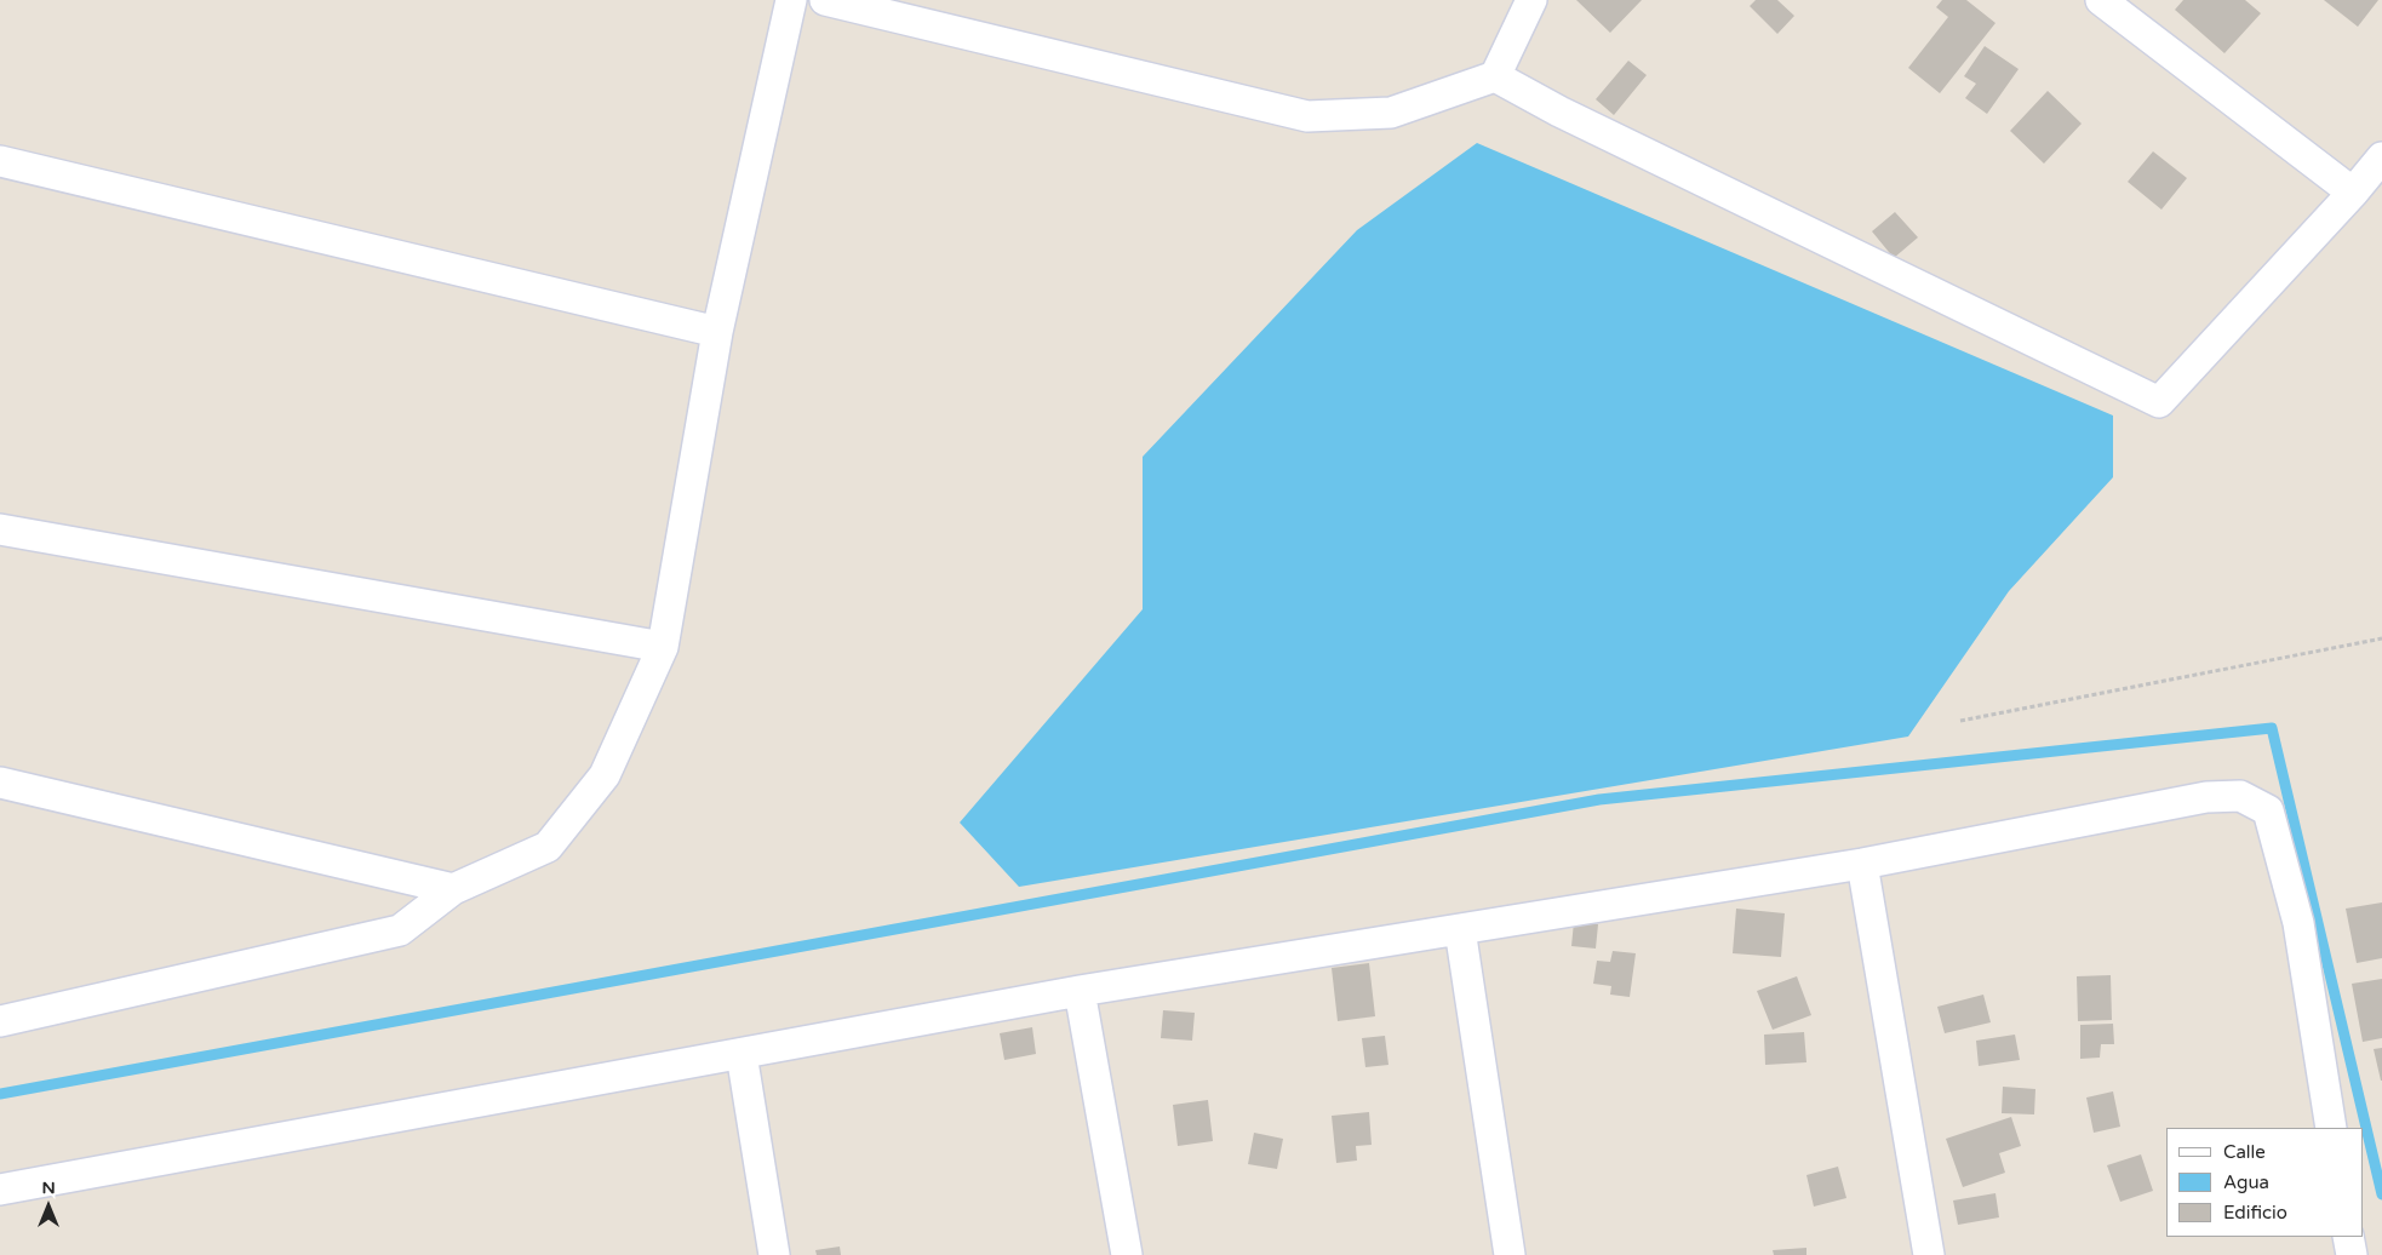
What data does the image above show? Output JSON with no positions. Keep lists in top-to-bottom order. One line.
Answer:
{"legend":["Calle","Agua","Edificio"],"north":"top"}
